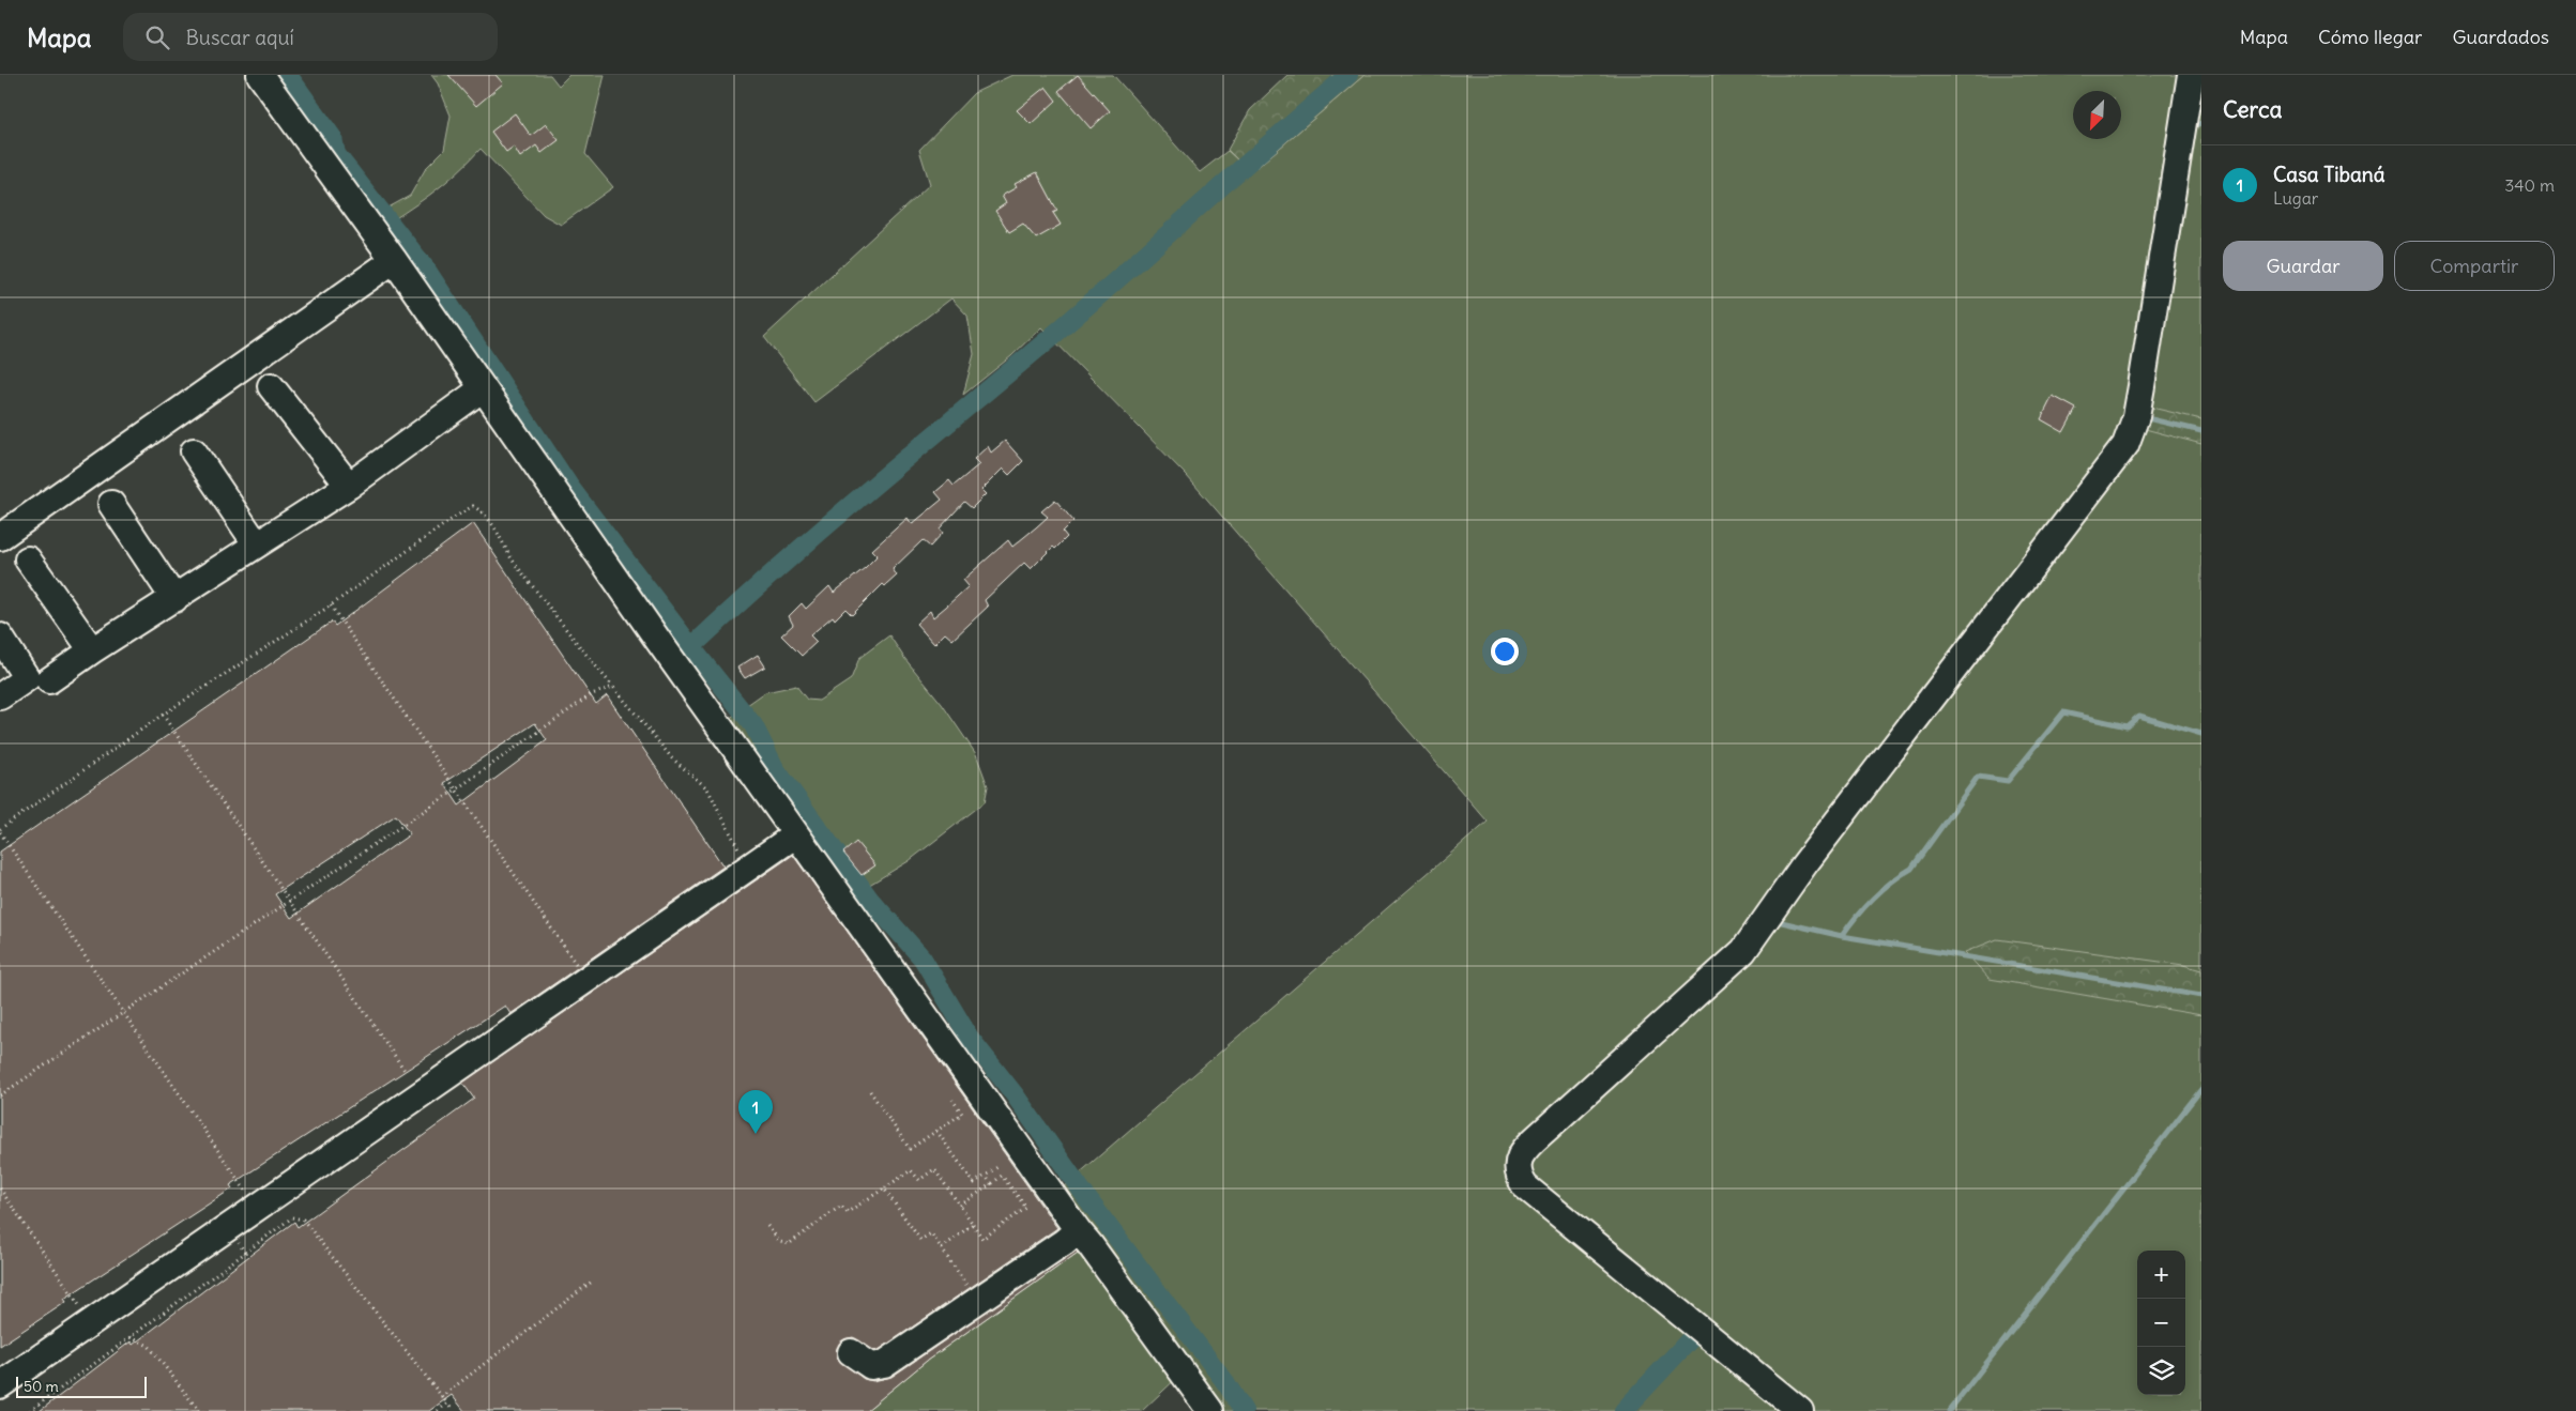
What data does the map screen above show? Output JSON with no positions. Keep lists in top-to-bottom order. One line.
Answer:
{"scale_bar":"50 m","north":"bottom left","page":{"header":"Mapa","search":"Buscar aquí","nav":["Mapa","Cómo llegar","Guardados"],"heading":"Cerca","list":[{"mark":"1","name":"Casa Tibaná","note":"Lugar","value":"340 m"}],"buttons":["Guardar","Compartir"],"pins":"1","map_buttons":["+","−"],"scale":"50 m"}}
